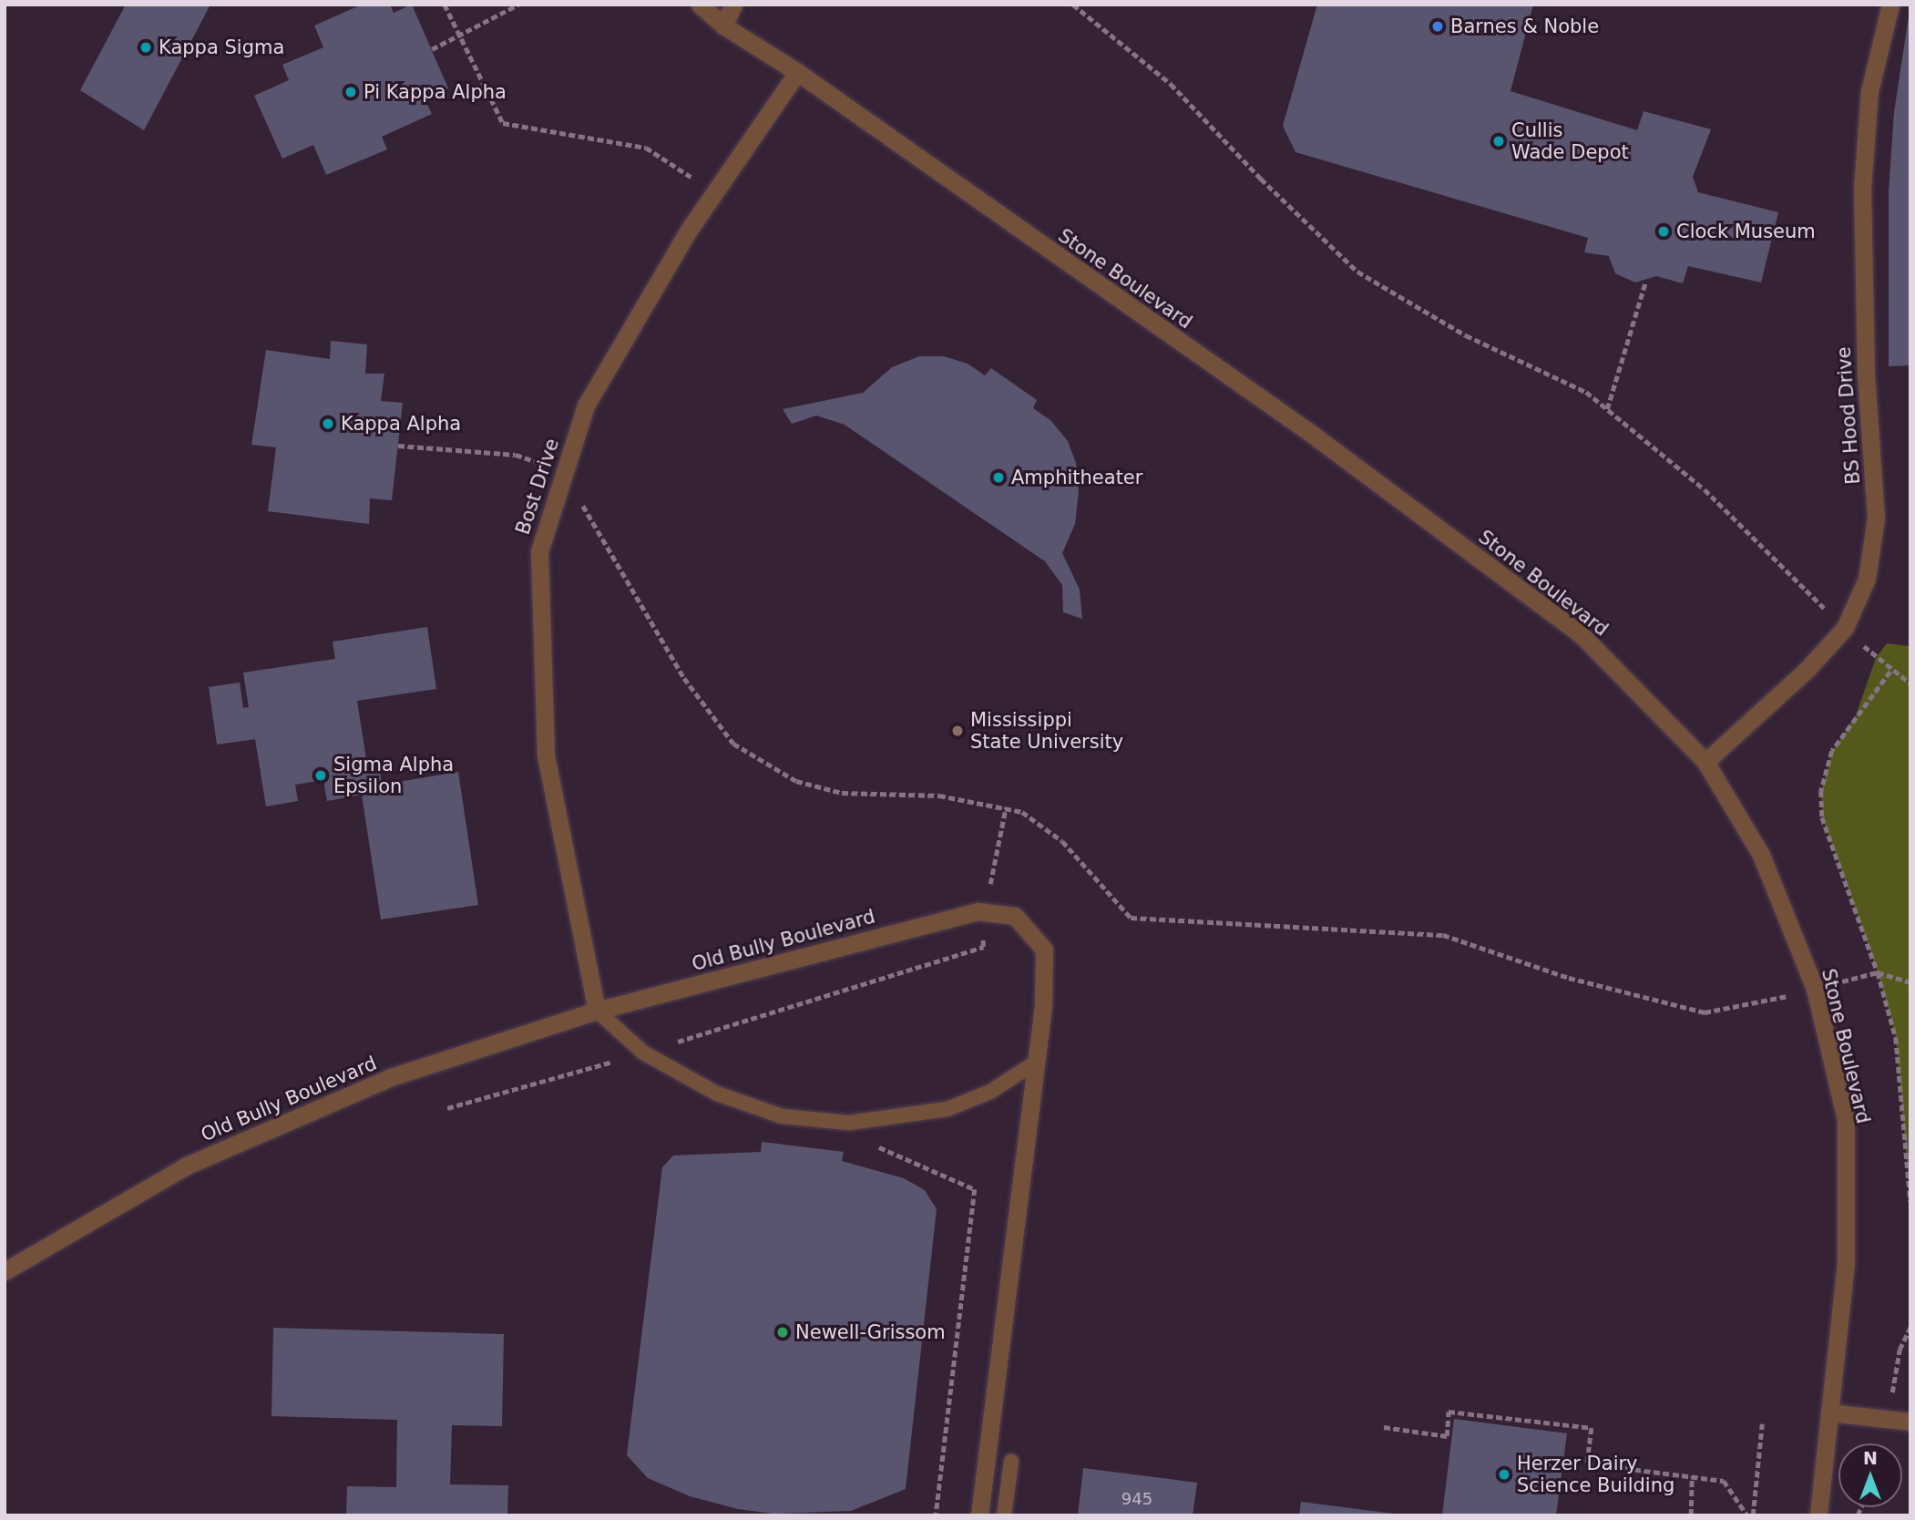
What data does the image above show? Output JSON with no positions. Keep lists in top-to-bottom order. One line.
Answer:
{"streets":{"street":["Stone Boulevard","BS Hood Drive","Bost Drive","Old Bully Boulevard"]},"crossings":[["Stone Boulevard","BS Hood Drive"],["Stone Boulevard","Bost Drive"],["Bost Drive","Old Bully Boulevard"]],"places":["Barnes & Noble","Kappa Sigma","Pi Kappa Alpha","Cullis Wade Depot","Clock Museum","Kappa Alpha","Amphitheater","Mississippi State University","Sigma Alpha Epsilon","Newell-Grissom","Herzer Dairy Science Building"],"house_numbers":["945"],"north":"top"}
